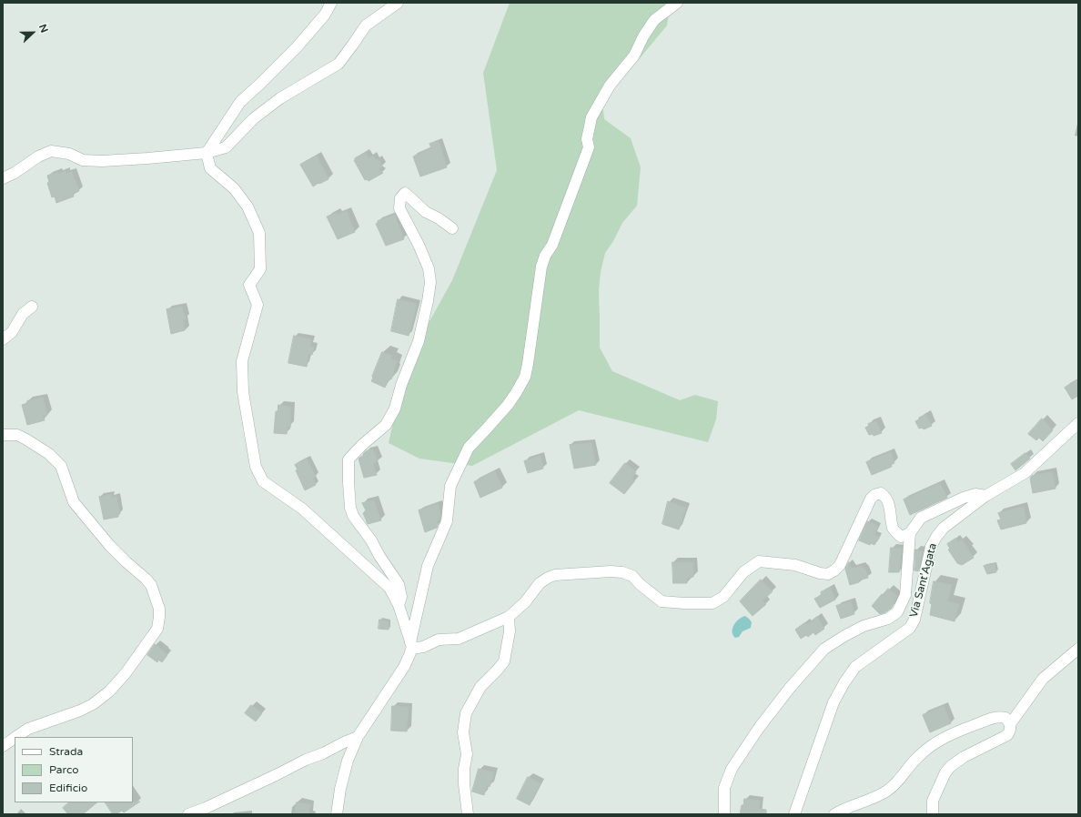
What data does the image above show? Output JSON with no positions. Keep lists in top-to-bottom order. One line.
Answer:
{"streets":{"street":["Via Sant'Agata"]},"legend":["Strada","Parco","Edificio"],"north":"right"}
